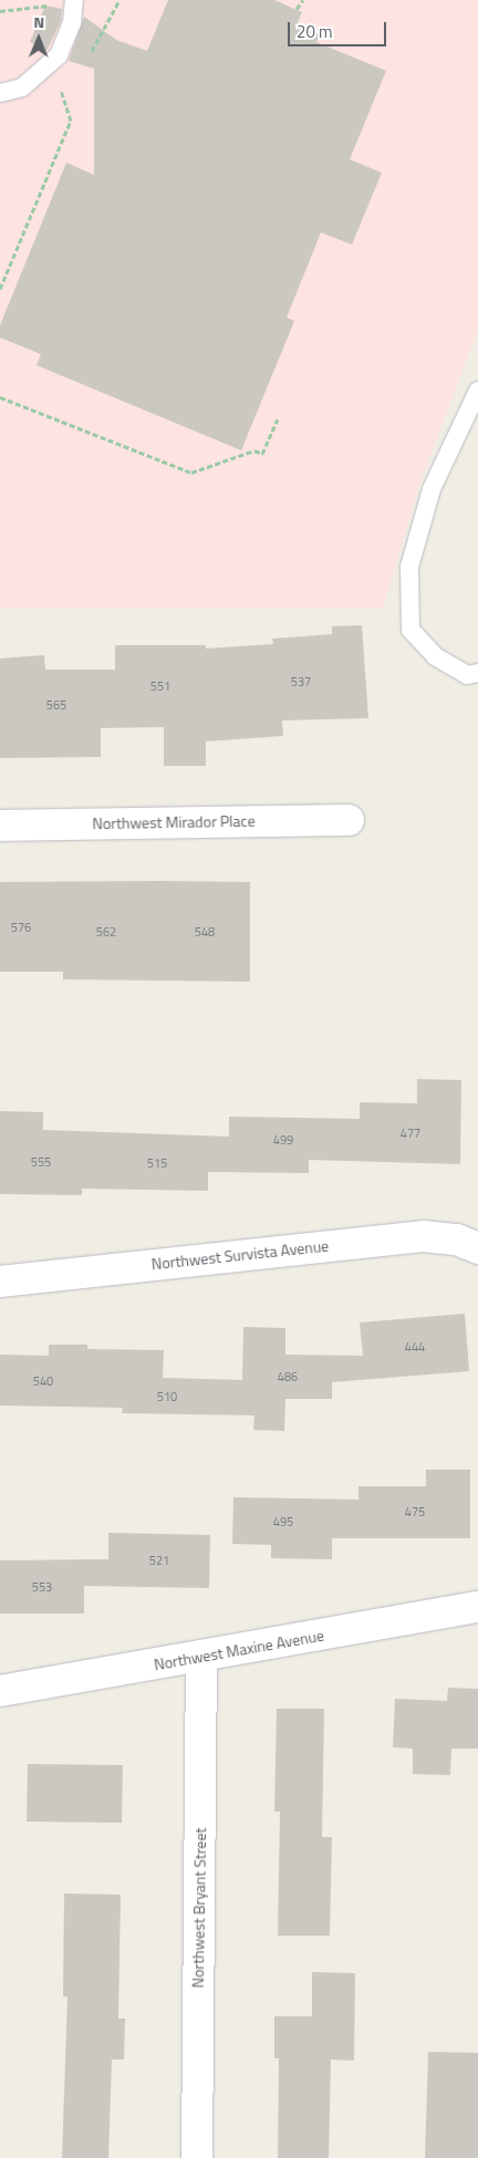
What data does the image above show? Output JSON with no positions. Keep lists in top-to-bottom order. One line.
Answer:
{"streets":{"street":["Northwest Mirador Place","Northwest Survista Avenue","Northwest Maxine Avenue","Northwest Bryant Street"]},"crossings":[["Northwest Maxine Avenue","Northwest Bryant Street"]],"house_numbers":["537","551","565","576","562","548","477","499","555","515","444","486","540","510","475","495","521","553"],"scale_bar":"20 m","north":"top"}
